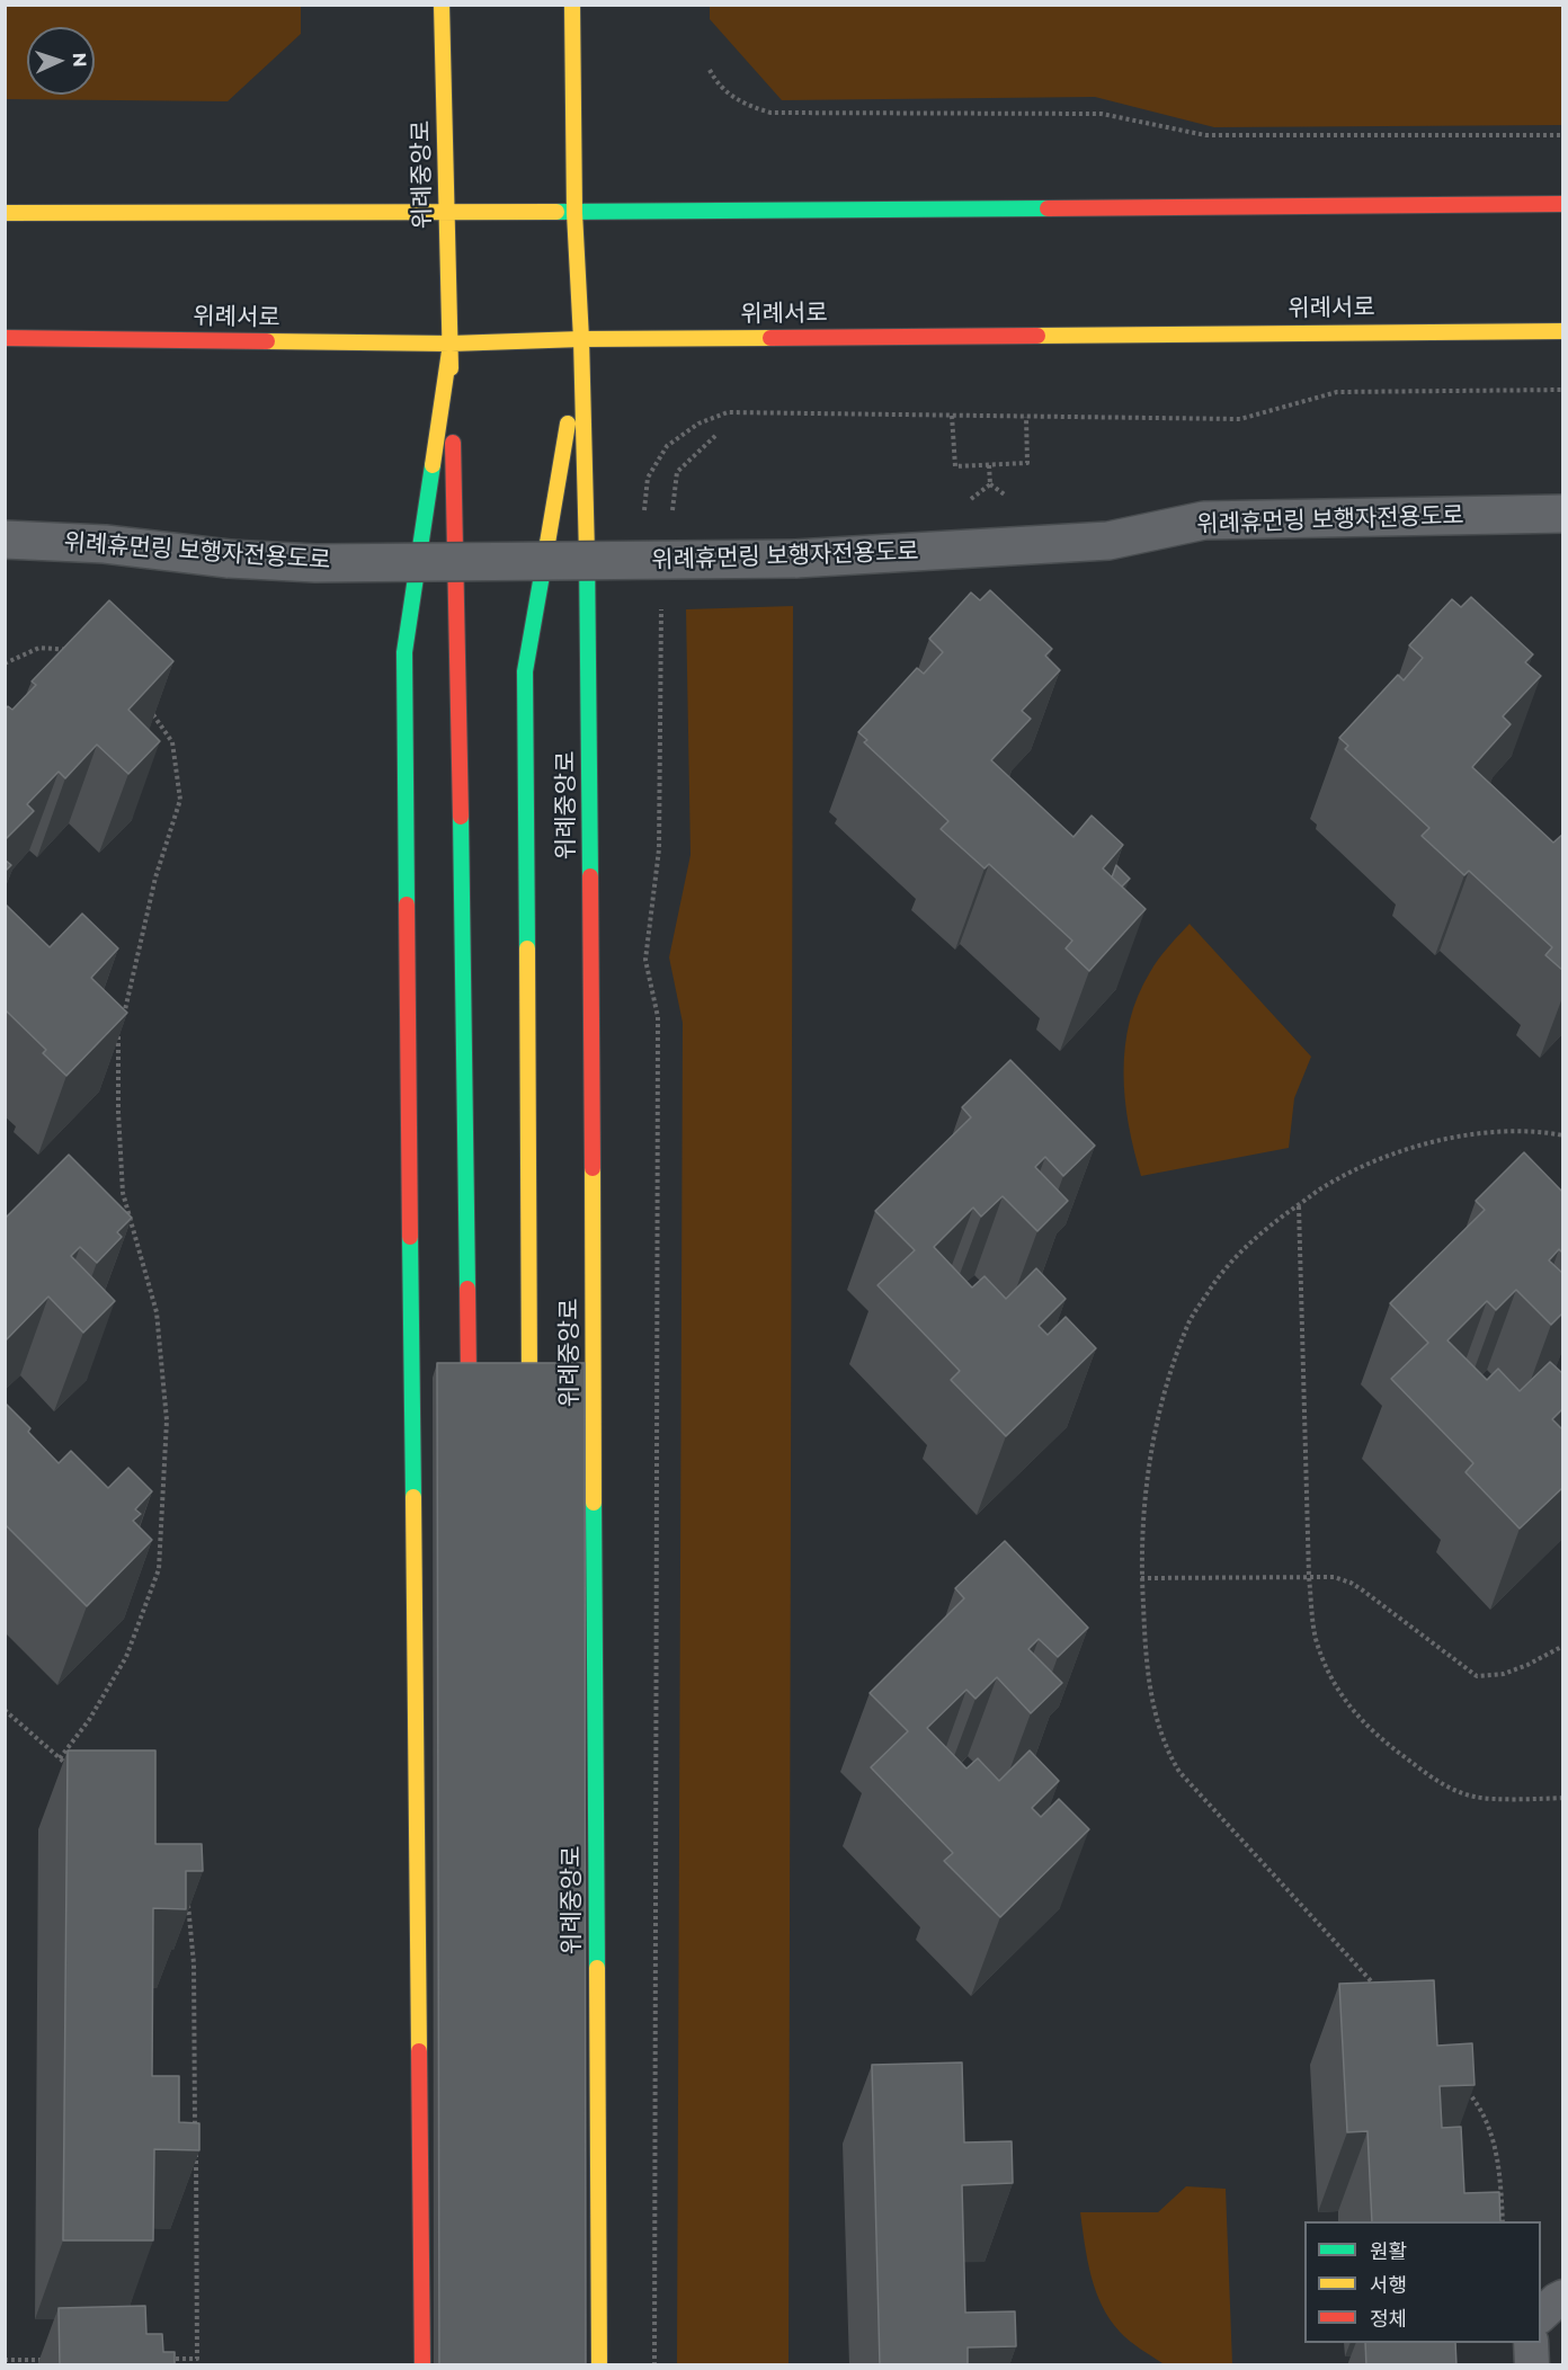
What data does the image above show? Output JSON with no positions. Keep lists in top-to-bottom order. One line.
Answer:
{"streets":{"main road":["위례중앙로","위례서로"],"street":["위례휴먼링 보행자전용도로"]},"crossings":[["위례중앙로","위례서로"]],"legend":["원활","서행","정체"],"north":"right"}
